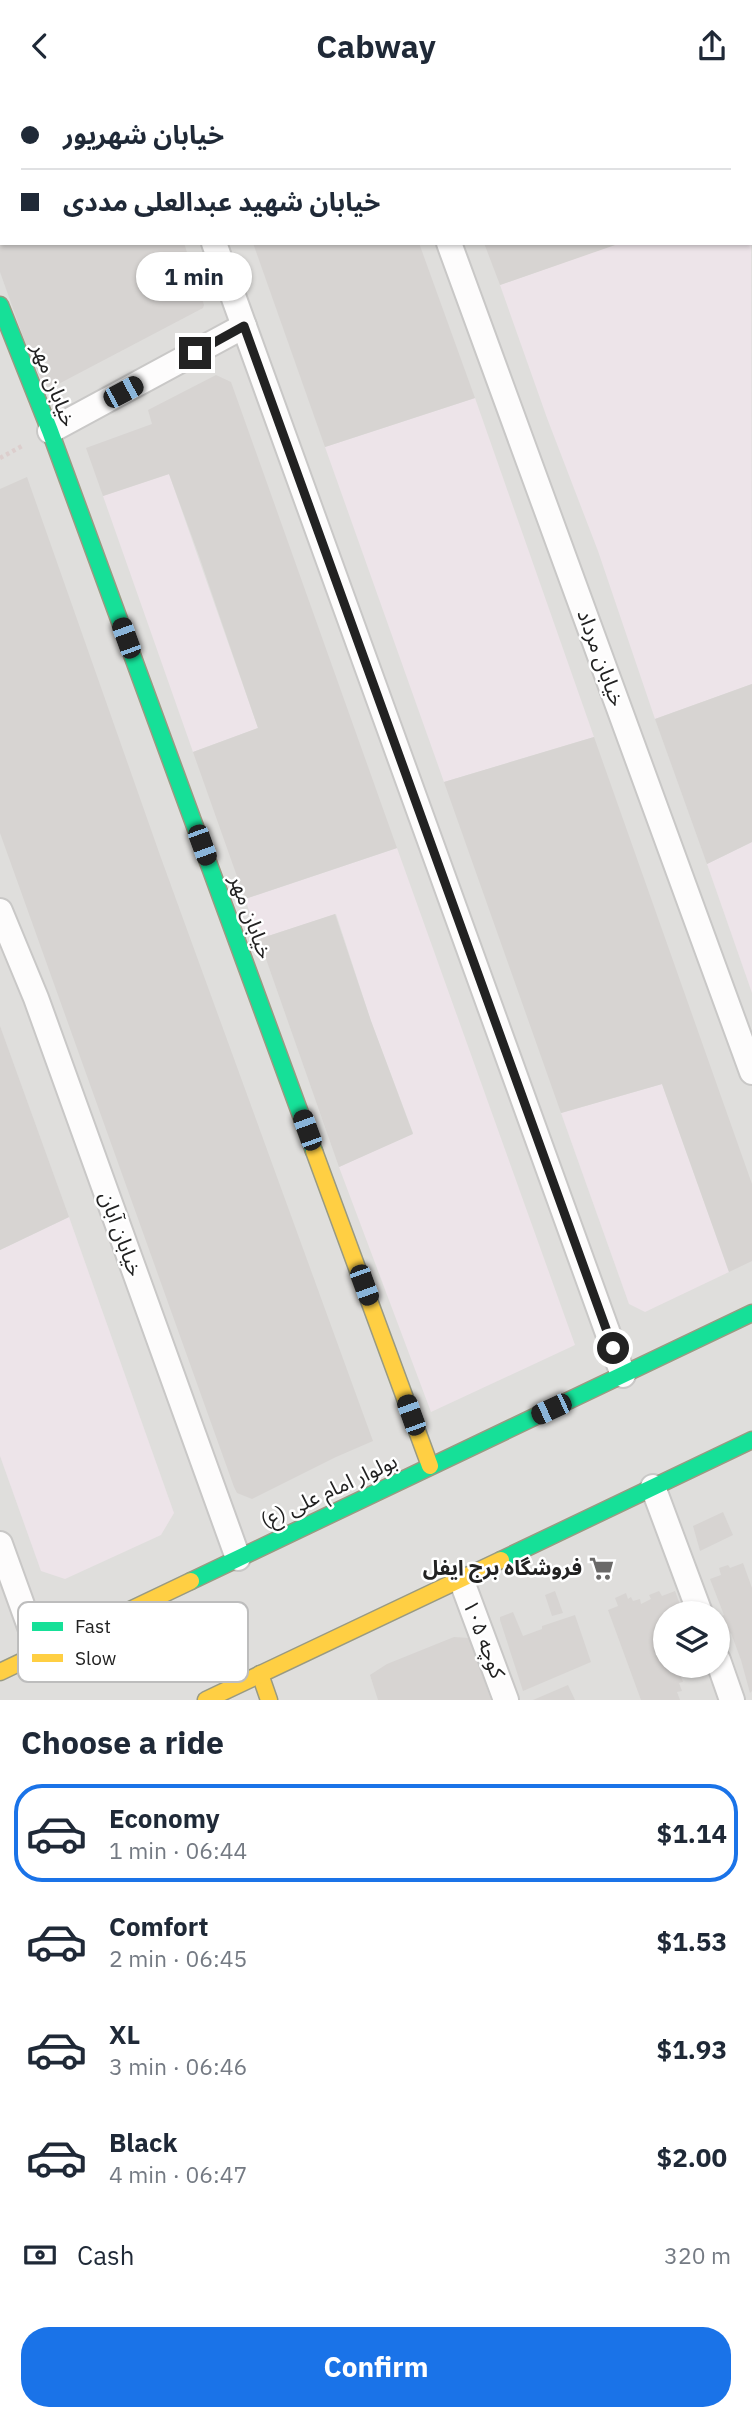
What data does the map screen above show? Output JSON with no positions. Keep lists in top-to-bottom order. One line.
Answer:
{"streets":{"main road":["خیابان مهر","بولوار امام علی (ع)"],"street":["خیابان مرداد","خیابان آبان","کوچه ۱۰۵"]},"crossings":[["خیابان مهر","بولوار امام علی (ع)"],["خیابان آبان","بولوار امام علی (ع)"]],"places":{"supermarket":["فروشگاه برج ایفل"]},"legend":["Fast","Slow"],"page":{"header":"Cabway","banner":["خیابان شهریور","خیابان شهید عبدالعلی مددی"],"bubble":"1 min","heading":"Choose a ride","list":[{"name":"Economy","note":"1 min · 06:44","value":"$1.14"},{"name":"Comfort","note":"2 min · 06:45","value":"$1.53"},{"name":"XL","note":"3 min · 06:46","value":"$1.93"},{"name":"Black","note":"4 min · 06:47","value":"$2.00"}],"pay":["Cash","320 m"],"buttons":"Confirm"}}
